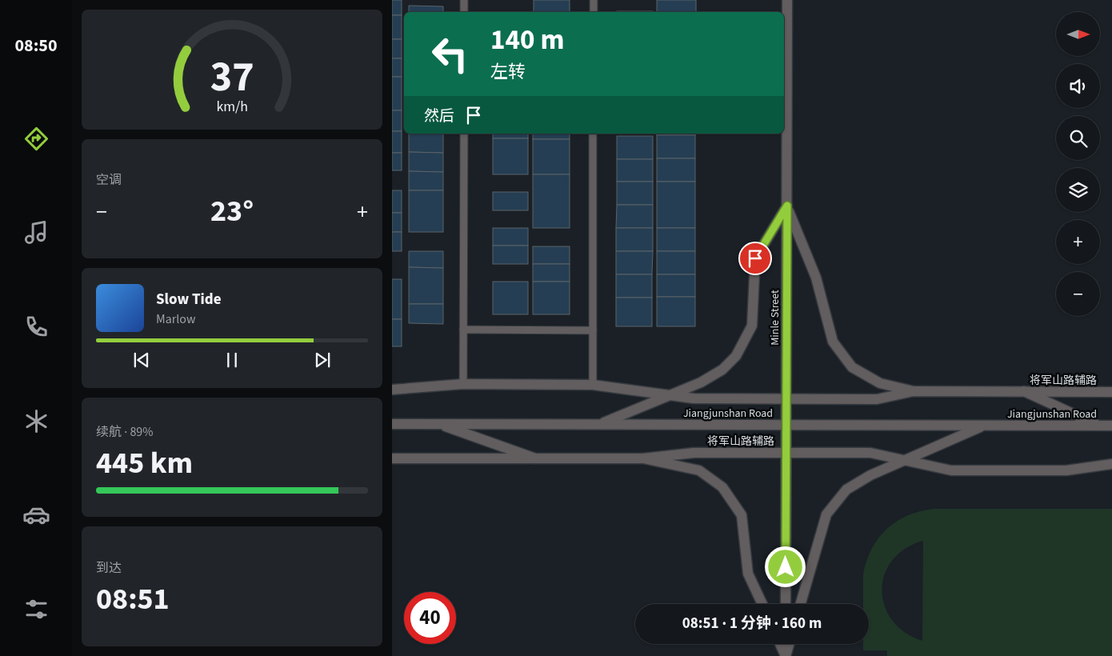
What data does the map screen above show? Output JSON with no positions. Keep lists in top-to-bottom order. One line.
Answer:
{"streets":{"street":["Minle Street","将军山路辅路","Jiangjunshan Road"]},"crossings":[["Minle Street","将军山路辅路"],["Minle Street","Jiangjunshan Road"]],"north":"right","page":{"tabs":"08:50","map_buttons":["+","−"],"turn":["140 m","左转"],"then":"然后","tile":["空调",["续航 · 89%","445 km"],["到达","08:51"]],"heat":["−","23°","+"],"song":["Slow Tide","Marlow"],"limit":"40","trip":"08:51 · 1 分钟 · 160 m","gauge":["37","km/h"]}}
